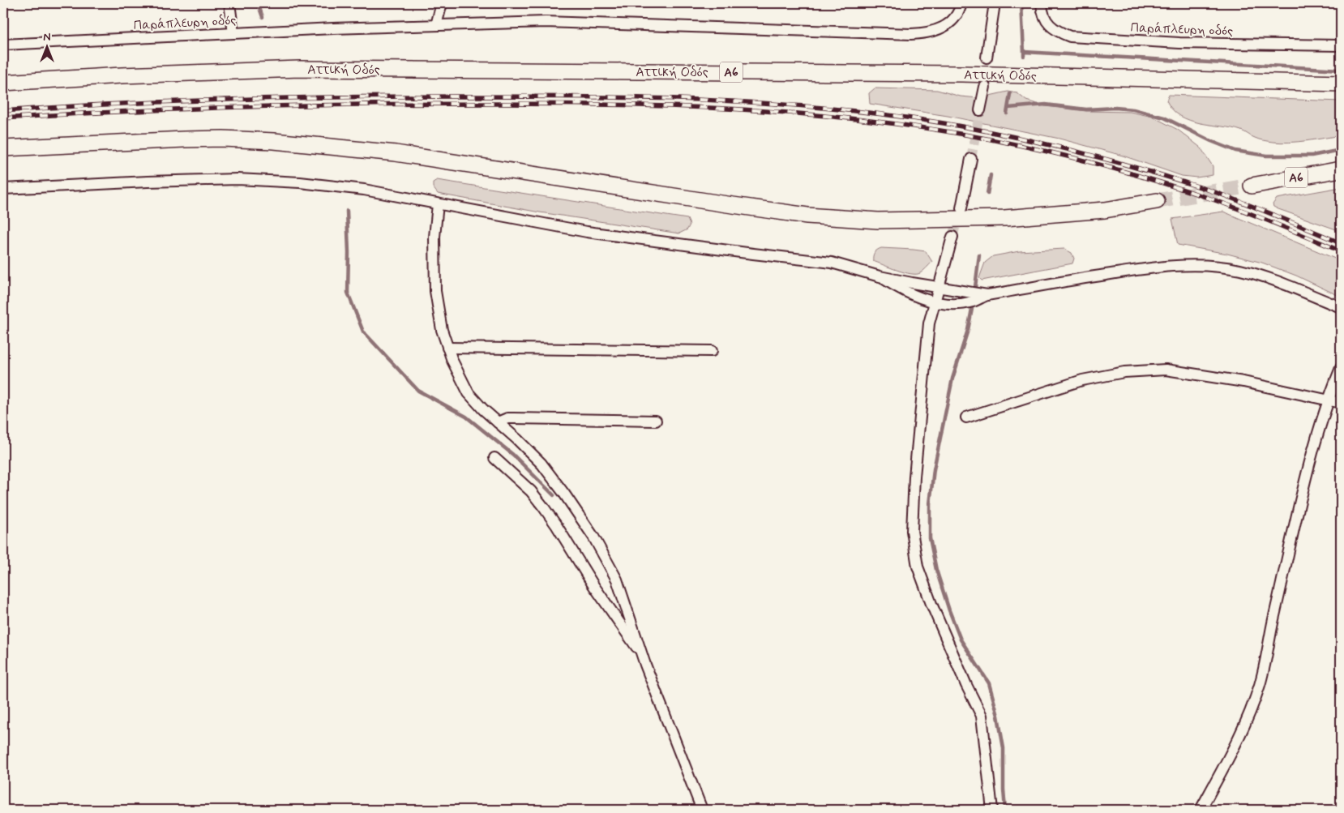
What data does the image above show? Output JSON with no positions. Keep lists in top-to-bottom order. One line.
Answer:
{"streets":{"highway":["Αττική Οδός","Α6"],"street":["Παράπλευρη οδός"]},"north":"top"}
